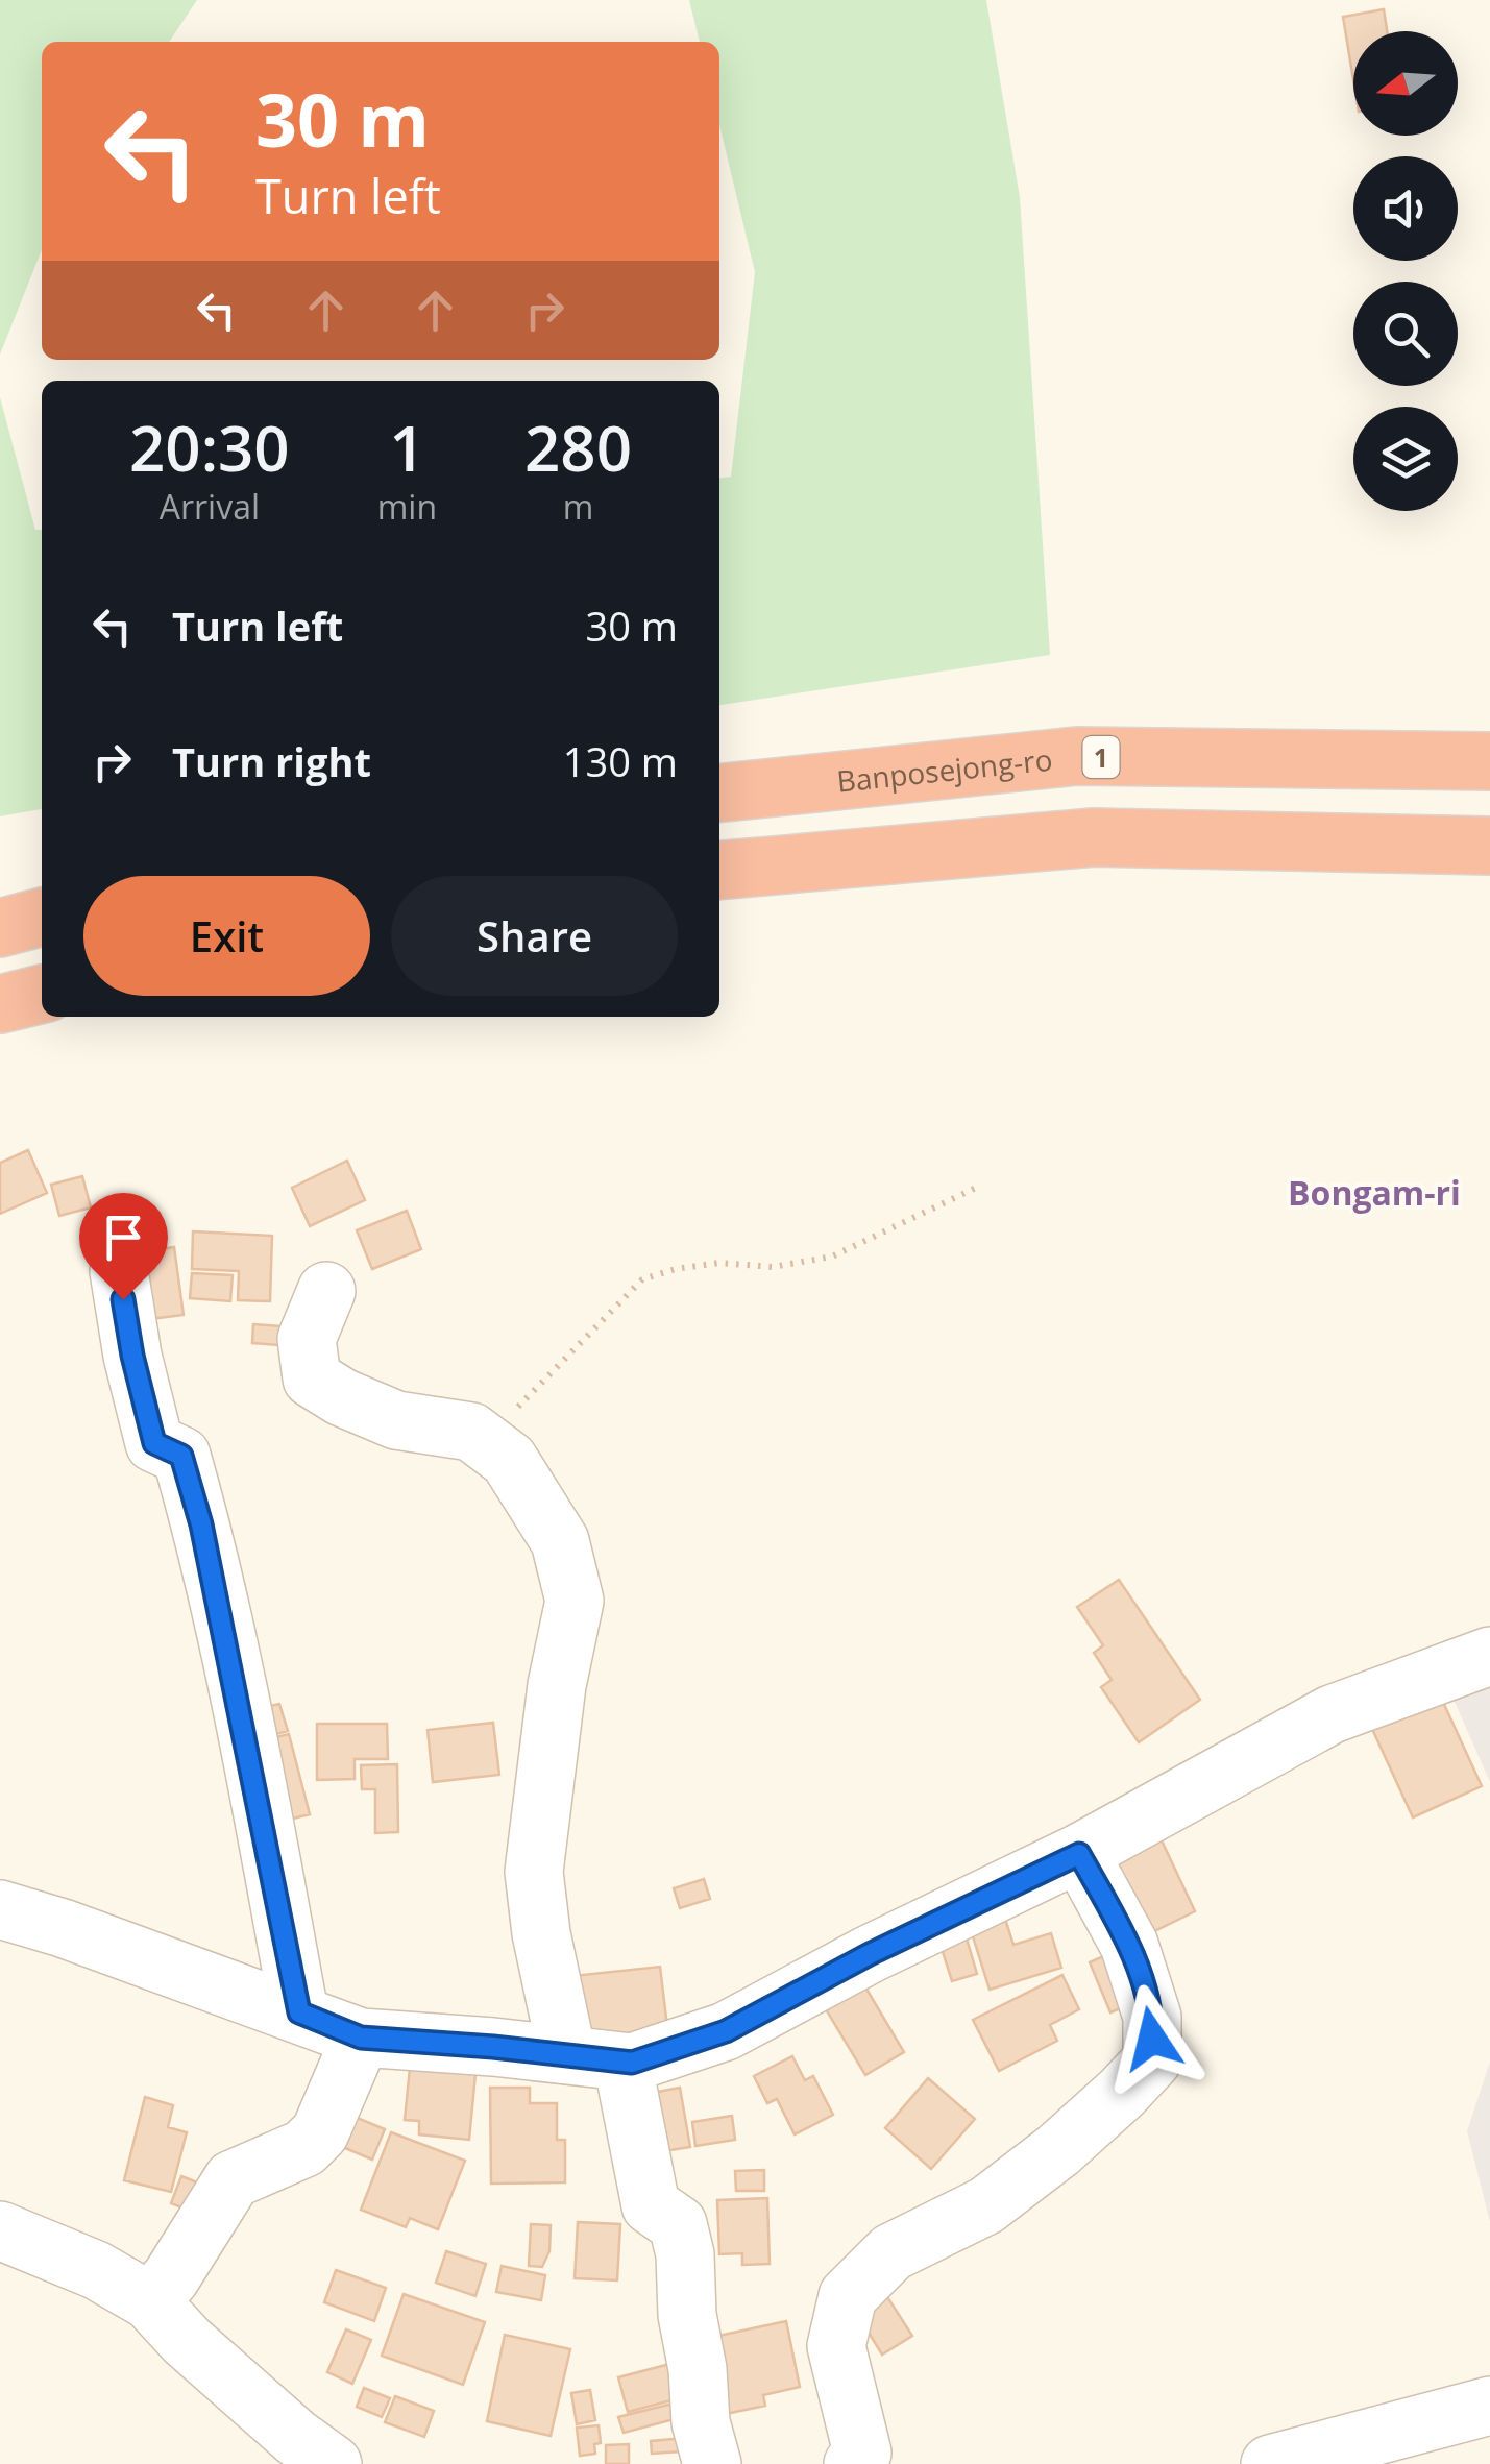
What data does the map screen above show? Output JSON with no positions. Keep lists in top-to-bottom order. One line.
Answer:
{"streets":{"highway":["1","Banposejong-ro"]},"districts":["Bongam-ri"],"north":"left","page":{"turn":["30 m","Turn left"],"eta":["20:30","Arrival","1","min","280","m"],"list":[{"name":"Turn left","value":"30 m"},{"name":"Turn right","value":"130 m"}],"buttons":["Exit","Share"]}}
